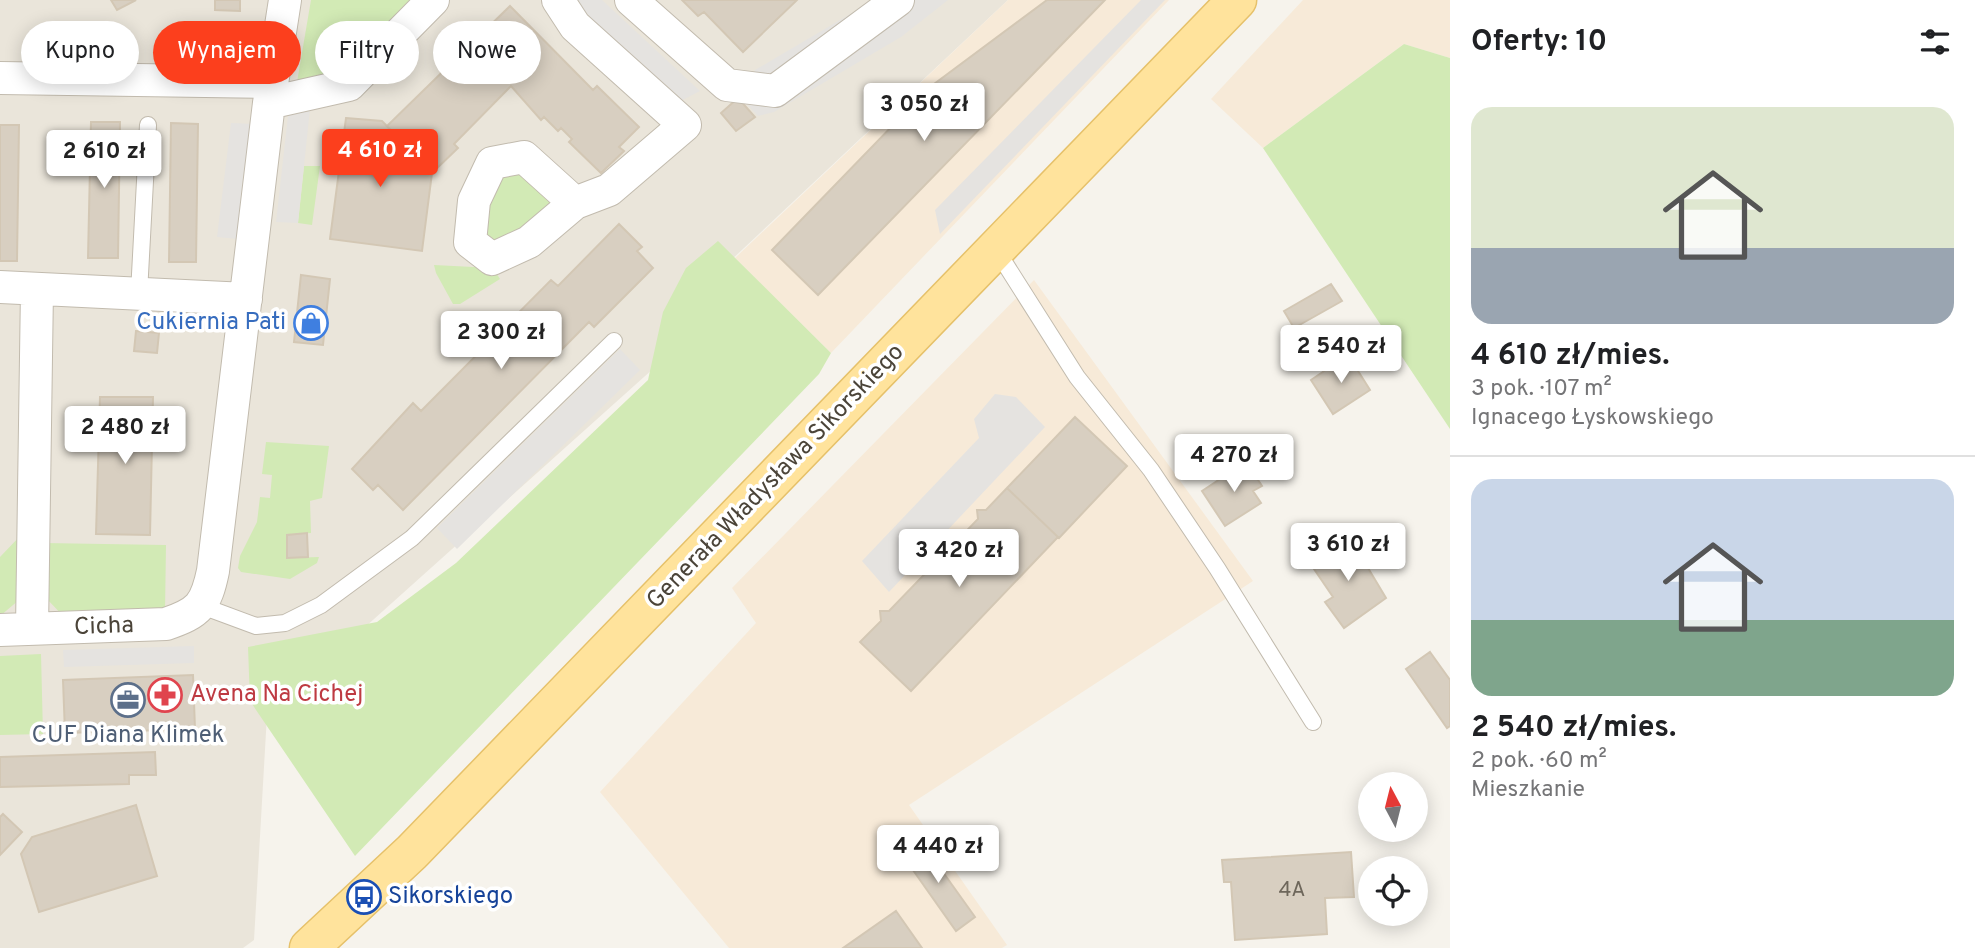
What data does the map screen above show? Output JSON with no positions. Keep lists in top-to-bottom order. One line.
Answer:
{"streets":{"main road":["Generała Władysława Sikorskiego"],"street":["Cicha"]},"places":{"shop":["Cukiernia Pati"],"pharmacy":["Avena Na Cichej"],"office":["CUF Diana Klimek"],"bus stop":["Sikorskiego"]},"house_numbers":["4A"],"north":"top","page":{"heading":"Oferty: 10","chip":["Kupno","Wynajem","Filtry","Nowe"],"price":["3 050 zł","4 610 zł","2 610 zł","2 300 zł","2 540 zł","2 480 zł","4 270 zł","3 610 zł","3 420 zł","4 440 zł"],"list":[{"name":"4 610 zł/mies.","note":"3 pok. · 107 m² · Ignacego Łyskowskiego"},{"name":"2 540 zł/mies.","note":"2 pok. · 60 m² · Mieszkanie"}]}}
